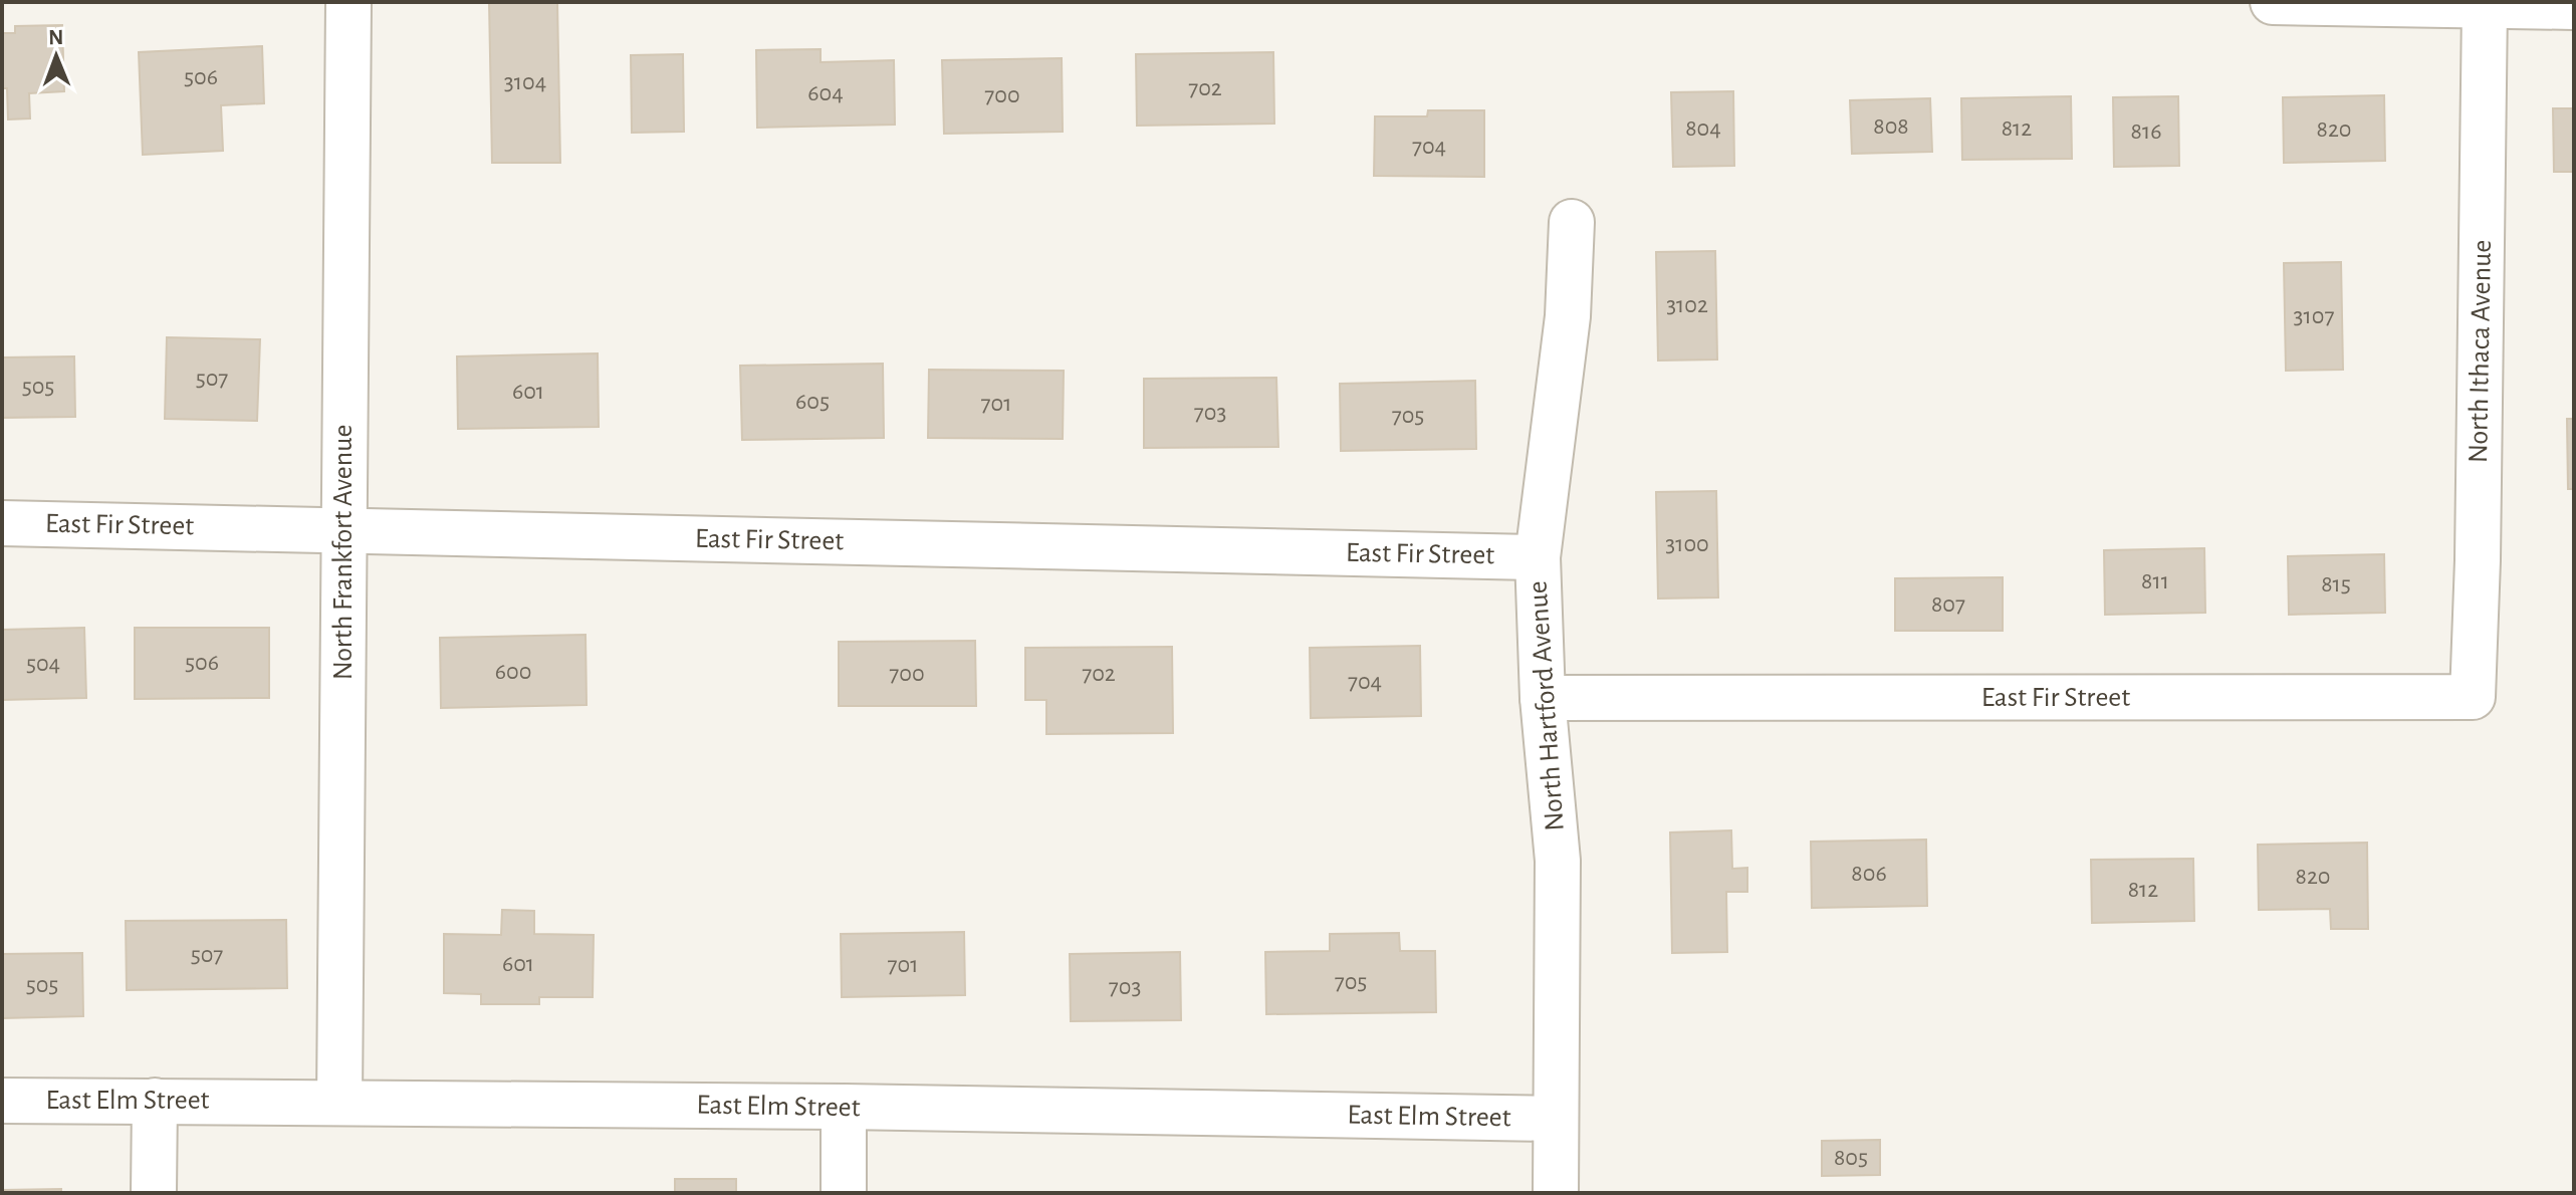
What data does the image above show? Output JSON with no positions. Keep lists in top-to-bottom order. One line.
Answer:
{"streets":{"street":["North Ithaca Avenue","East Fir Street","North Frankfort Avenue","North Hartford Avenue","East Elm Street"]},"crossings":[["North Ithaca Avenue","East Fir Street"],["East Fir Street","North Frankfort Avenue"],["East Fir Street","North Hartford Avenue"],["North Frankfort Avenue","East Elm Street"],["North Hartford Avenue","East Elm Street"]],"house_numbers":["506","3104","702","604","700","808","804","812","820","816","704","3102","3107","507","505","601","605","701","703","705","3100","811","815","807","506","504","600","700","702","704","806","820","812","507","601","701","705","505","703","805"],"north":"top"}
